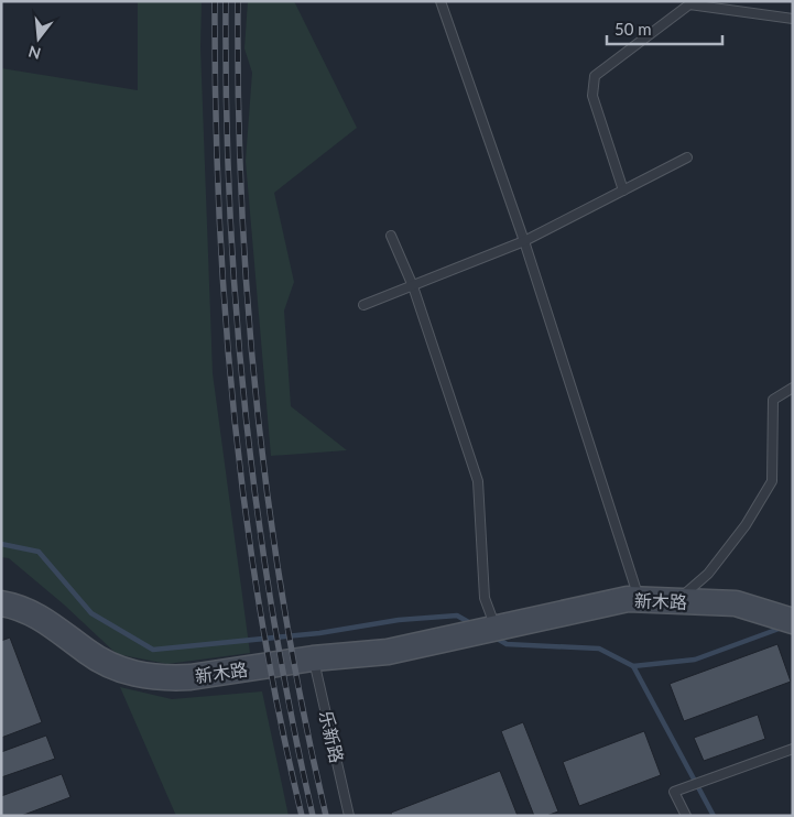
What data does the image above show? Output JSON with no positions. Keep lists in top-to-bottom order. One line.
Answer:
{"streets":{"street":["新木路"],"lane":["乐新路"]},"crossings":[["新木路","乐新路"]],"scale_bar":"50 m","north":"bottom"}
